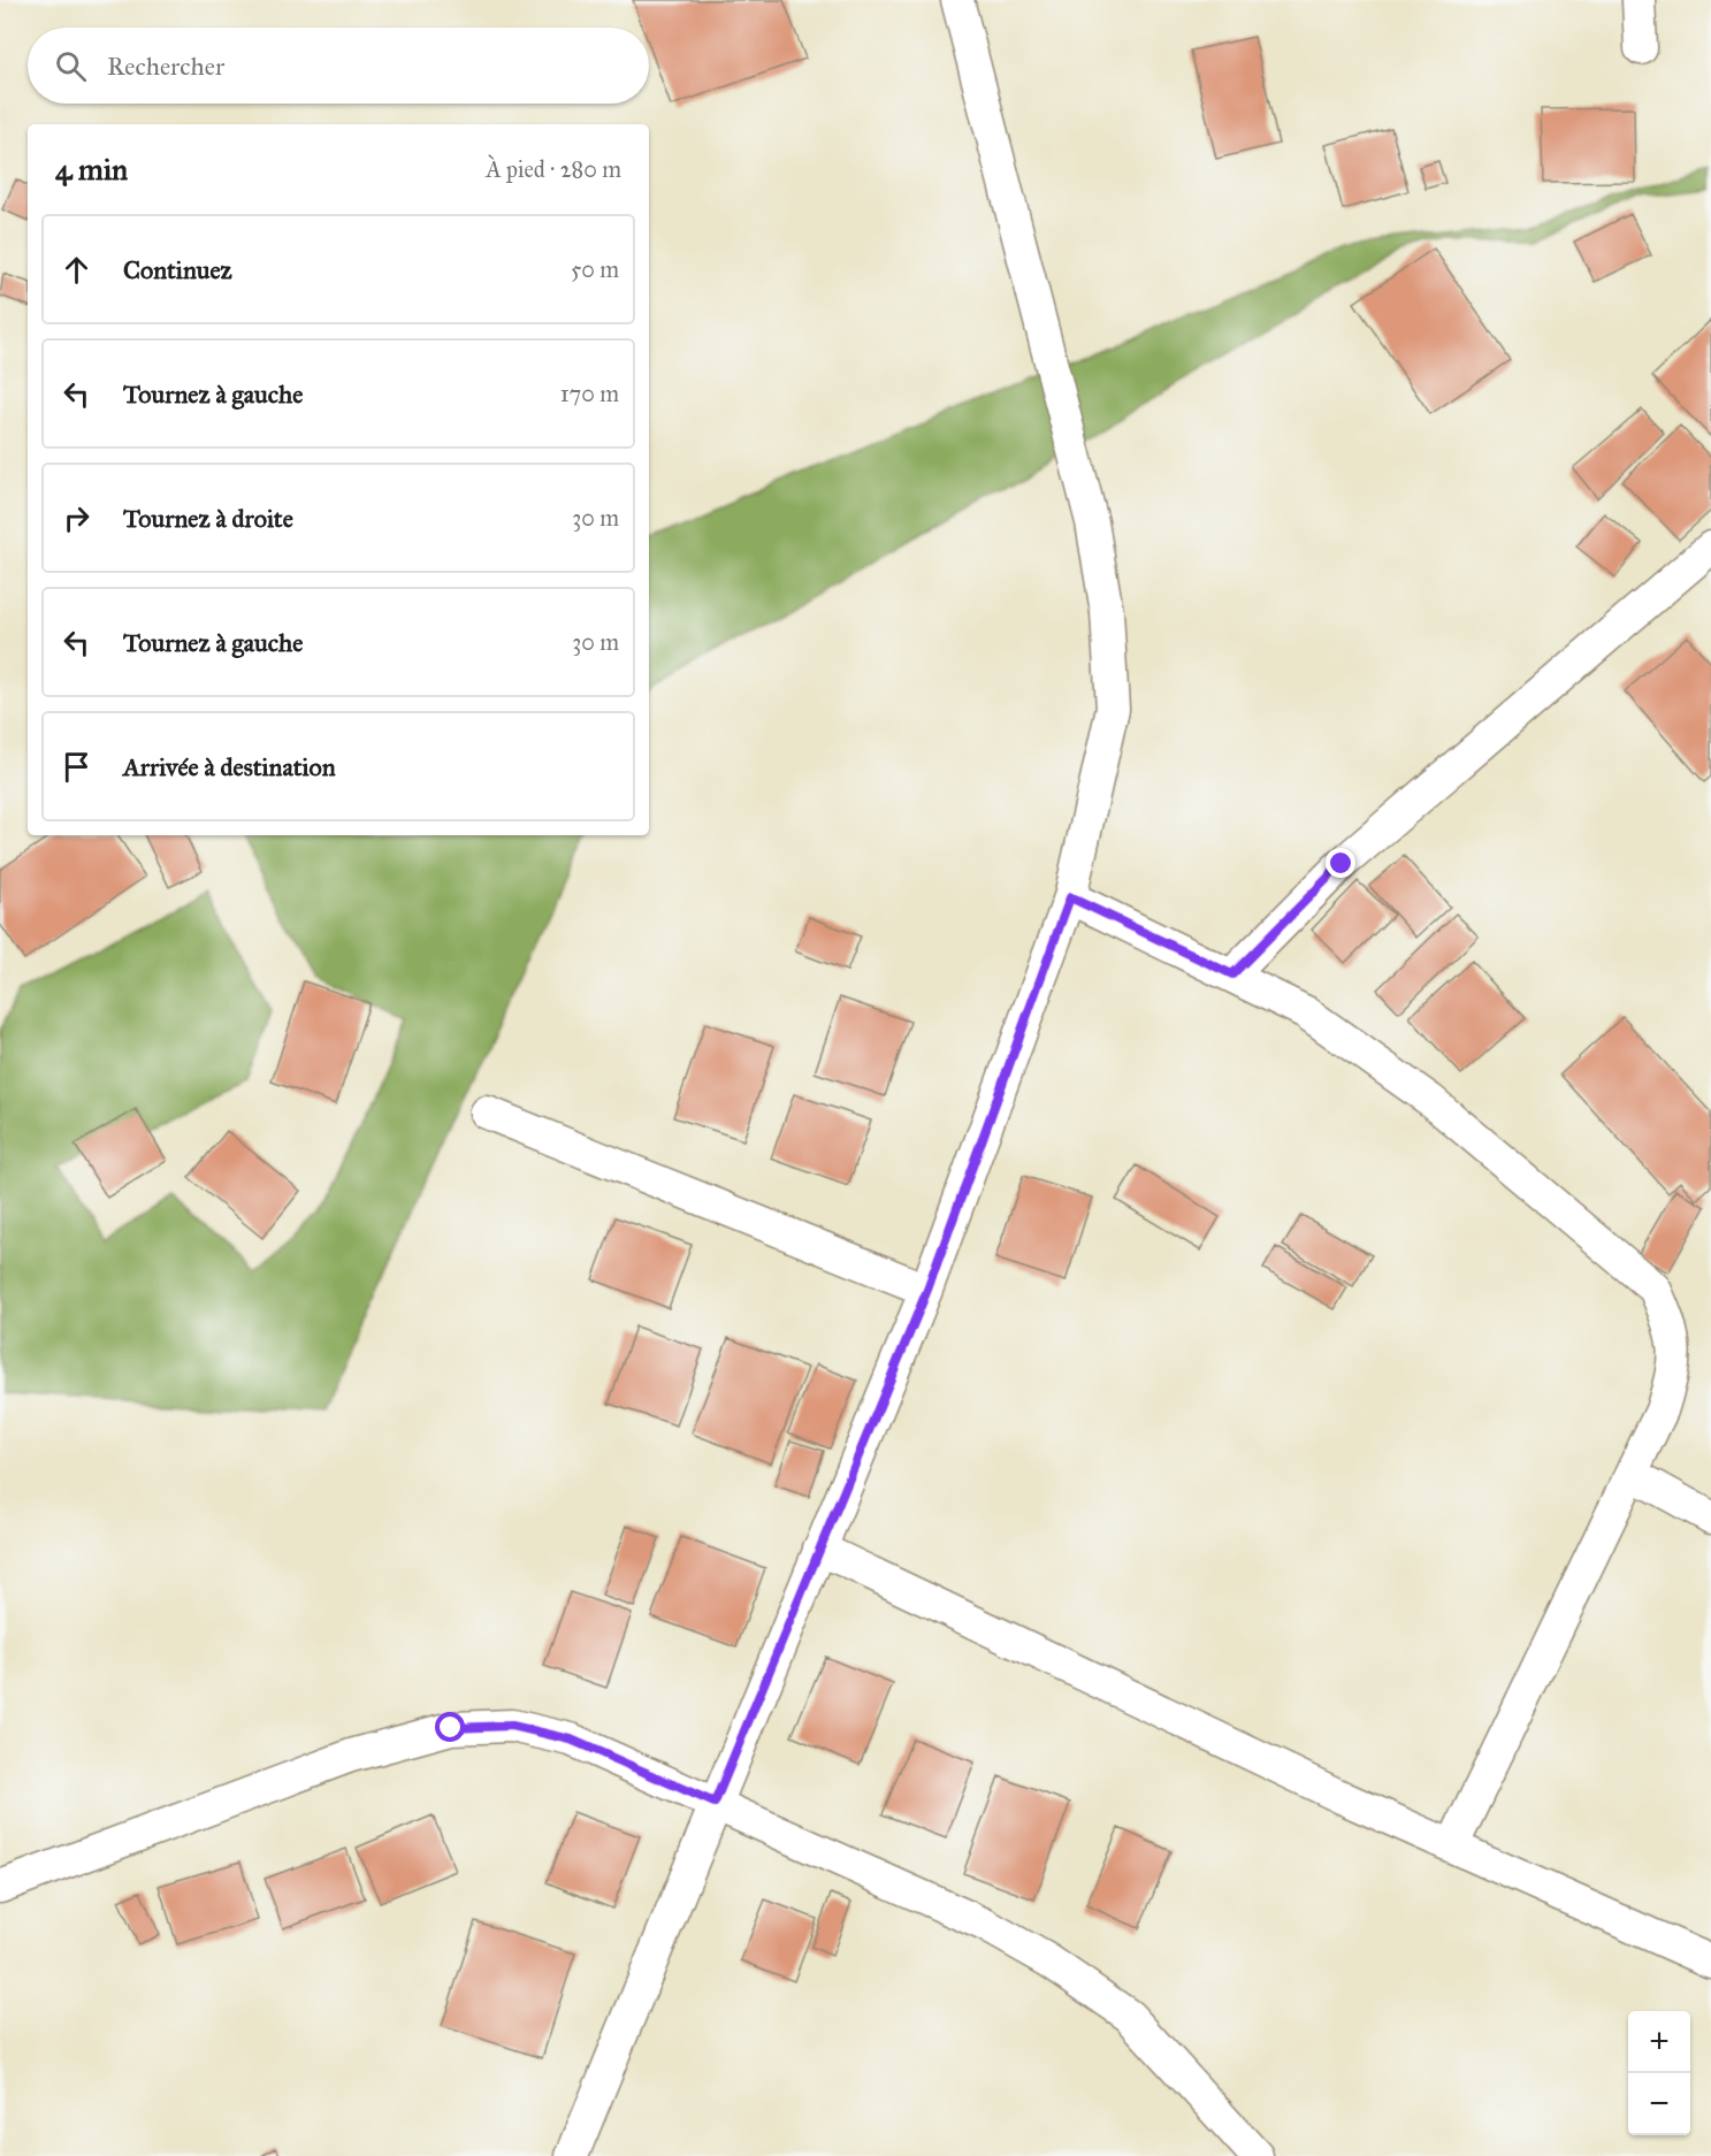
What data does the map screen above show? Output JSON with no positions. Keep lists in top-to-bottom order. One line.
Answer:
{"page":{"search":"Rechercher","heading":["4 min","À pied · 280 m"],"list":[["Continuez","50 m"],["Tournez à gauche","170 m"],["Tournez à droite","30 m"],["Tournez à gauche","30 m"],"Arrivée à destination"],"map_buttons":["+","−"]}}
